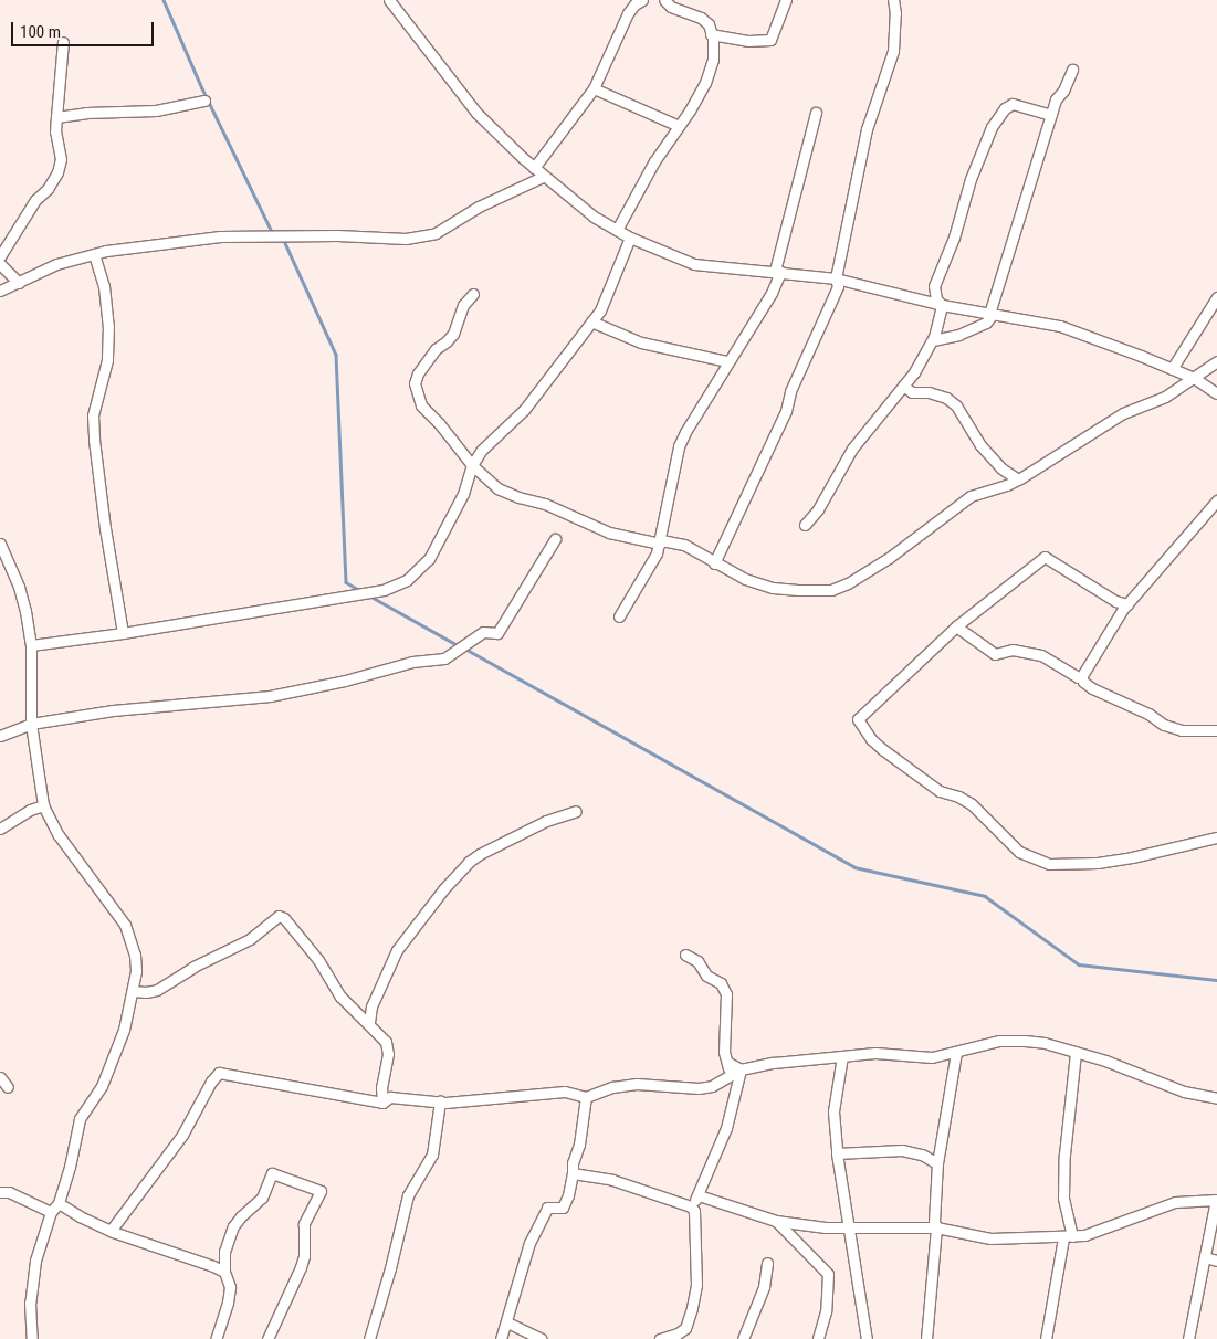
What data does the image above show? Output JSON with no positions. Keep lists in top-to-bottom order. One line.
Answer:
{"scale_bar":"100 m"}
